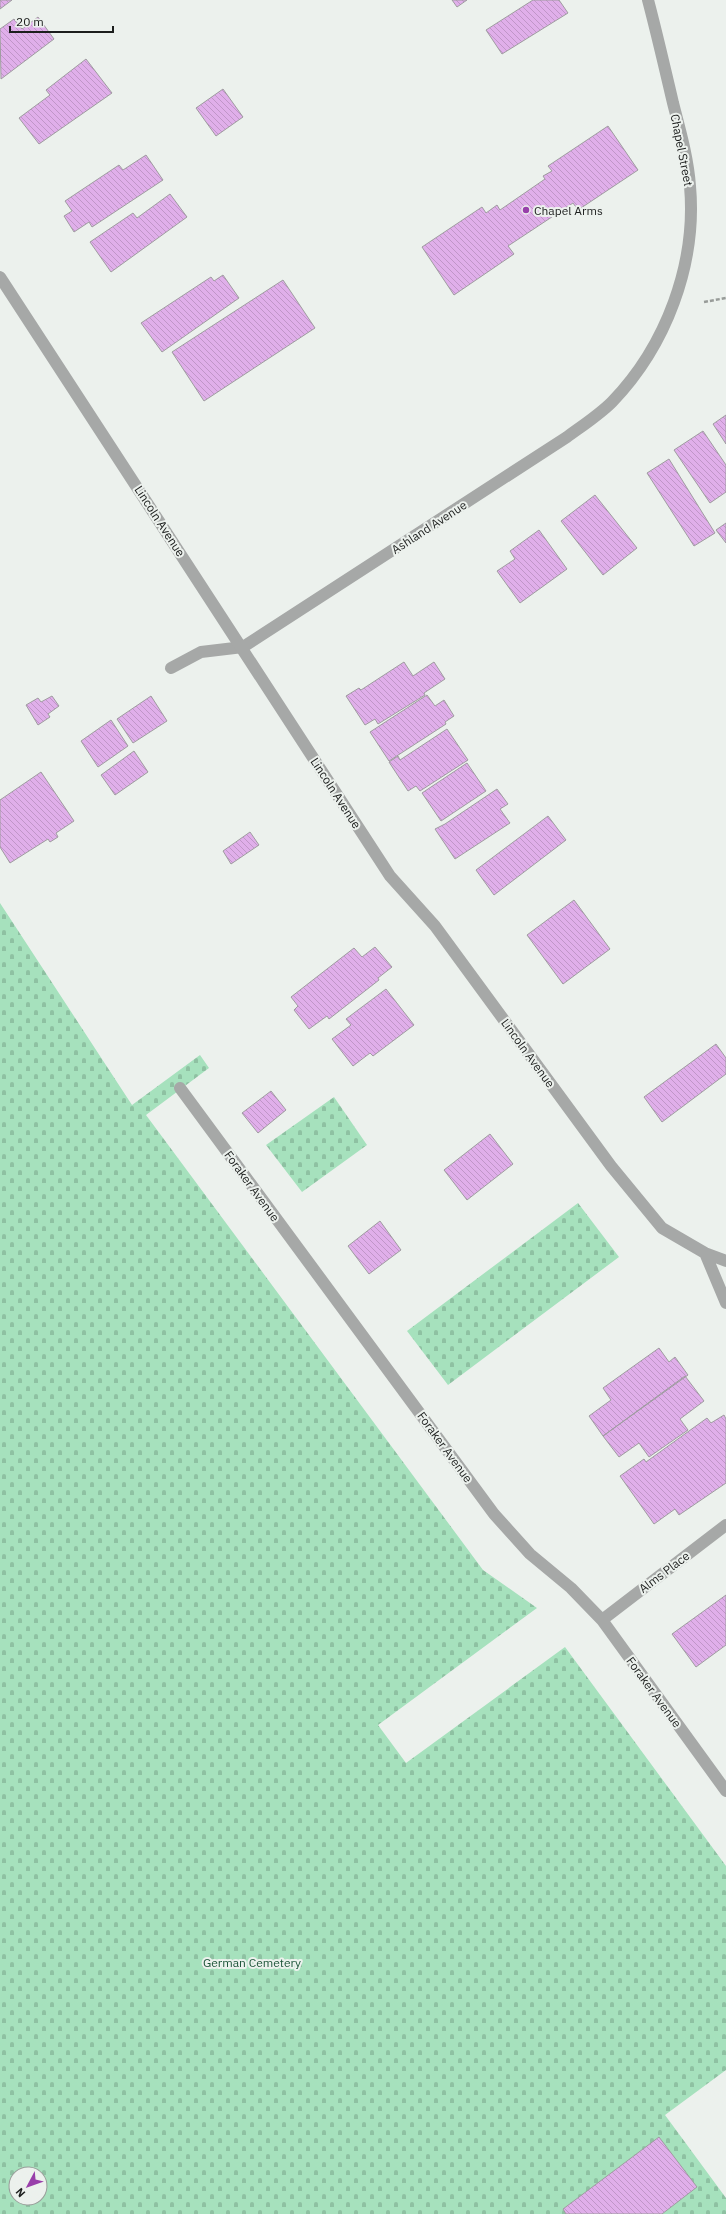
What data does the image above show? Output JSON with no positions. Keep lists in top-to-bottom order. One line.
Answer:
{"streets":{"street":["Chapel Street","Lincoln Avenue","Ashland Avenue","Foraker Avenue","Alms Place"]},"crossings":[["Chapel Street","Ashland Avenue"],["Lincoln Avenue","Ashland Avenue"],["Foraker Avenue","Alms Place"]],"parks":["German Cemetery"],"places":["Chapel Arms"],"scale_bar":"20 m","north":"bottom left"}
